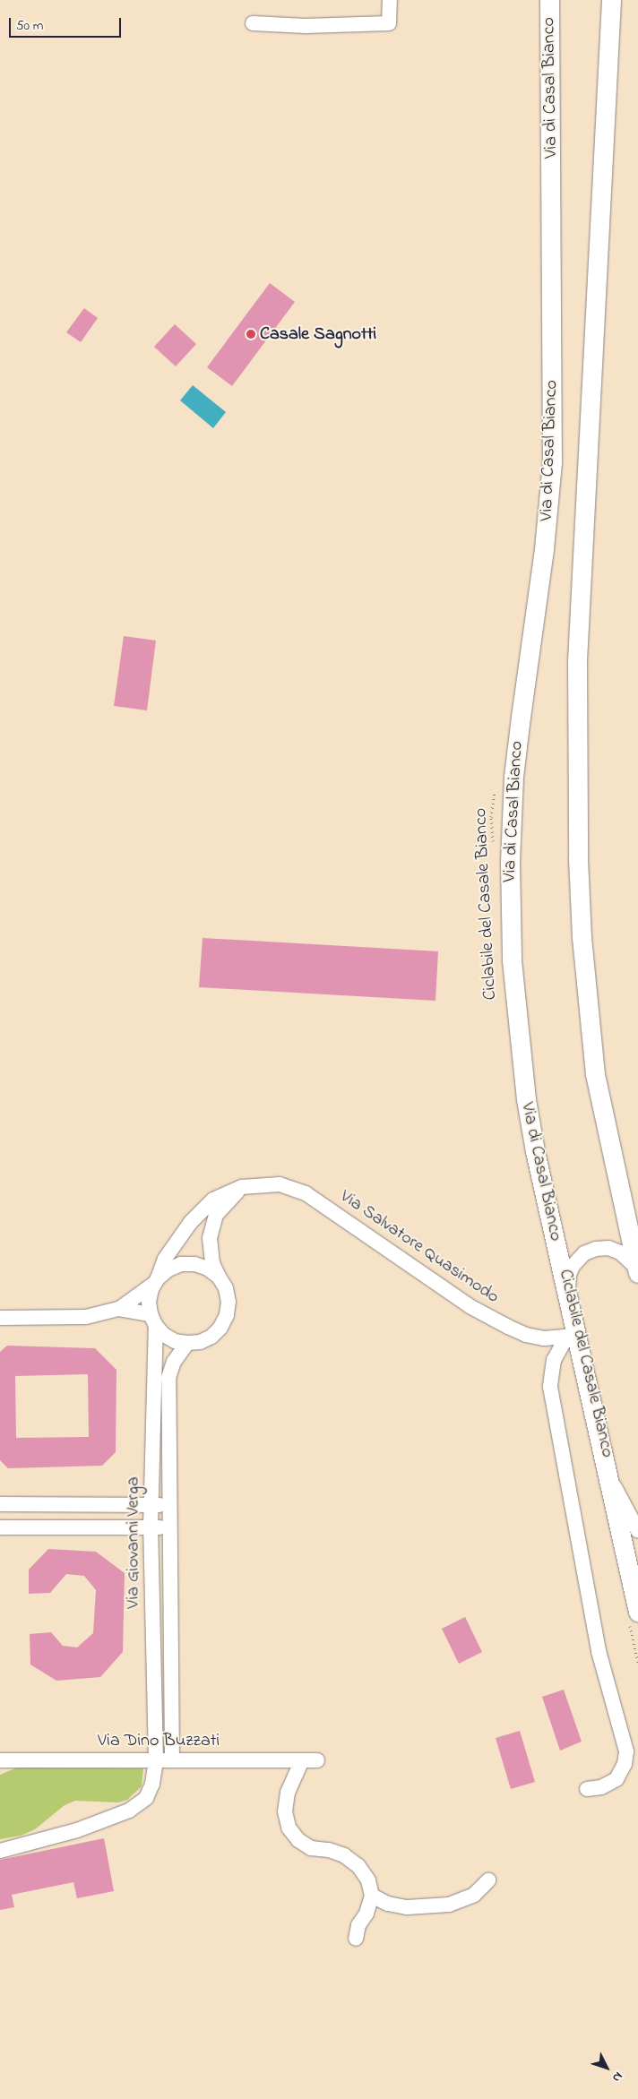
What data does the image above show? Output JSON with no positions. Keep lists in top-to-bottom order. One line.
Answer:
{"streets":{"main road":["Via di Casal Bianco"],"street":["Via Salvatore Quasimodo","Via Giovanni Verga","Via Dino Buzzati"],"path":["Ciclabile del Casale Bianco"]},"crossings":[["Via di Casal Bianco","Via Salvatore Quasimodo"],["Via Salvatore Quasimodo","Via Giovanni Verga"],["Via Giovanni Verga","Via Dino Buzzati"]],"places":["Casale Sagnotti"],"scale_bar":"50 m","north":"bottom right"}
